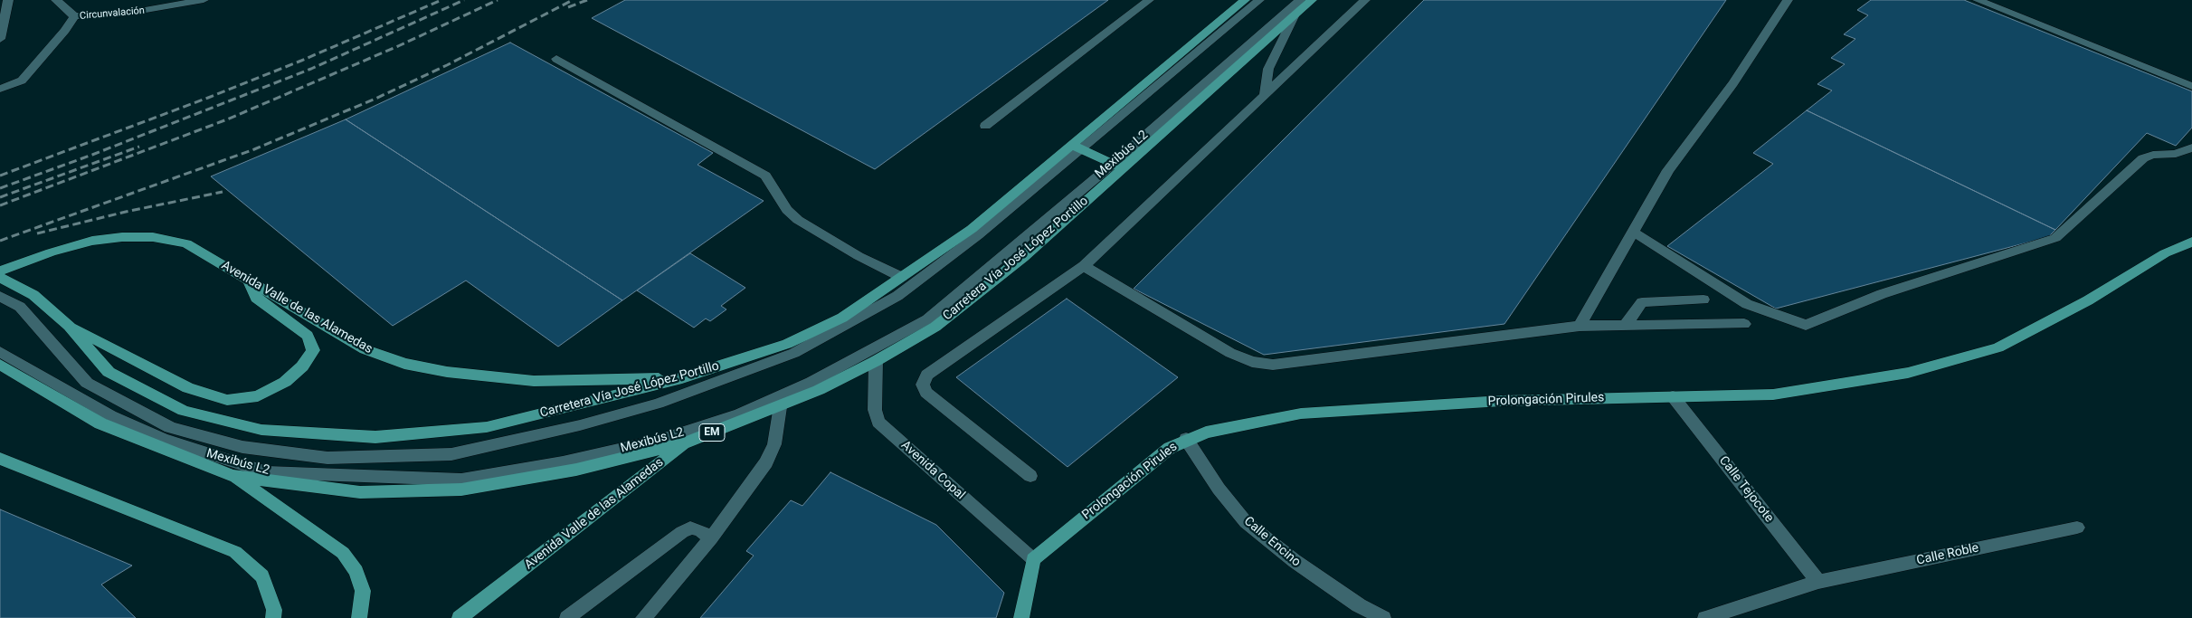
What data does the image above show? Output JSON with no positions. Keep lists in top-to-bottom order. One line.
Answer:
{"streets":{"main road":["Carretera Vía José López Portillo","Avenida Valle de las Alamedas","Prolongación Pirules","EM"],"street":["Circunvalación","Mexibús L2","Avenida Copal","Calle Tejocote","Calle Encino","Calle Roble"]},"crossings":[["Mexibús L2","Carretera Vía José López Portillo"],["Carretera Vía José López Portillo","Avenida Valle de las Alamedas"],["Carretera Vía José López Portillo","Avenida Copal"],["Prolongación Pirules","Avenida Copal"],["Prolongación Pirules","Calle Tejocote"],["Prolongación Pirules","Calle Encino"],["Calle Tejocote","Calle Roble"]]}
